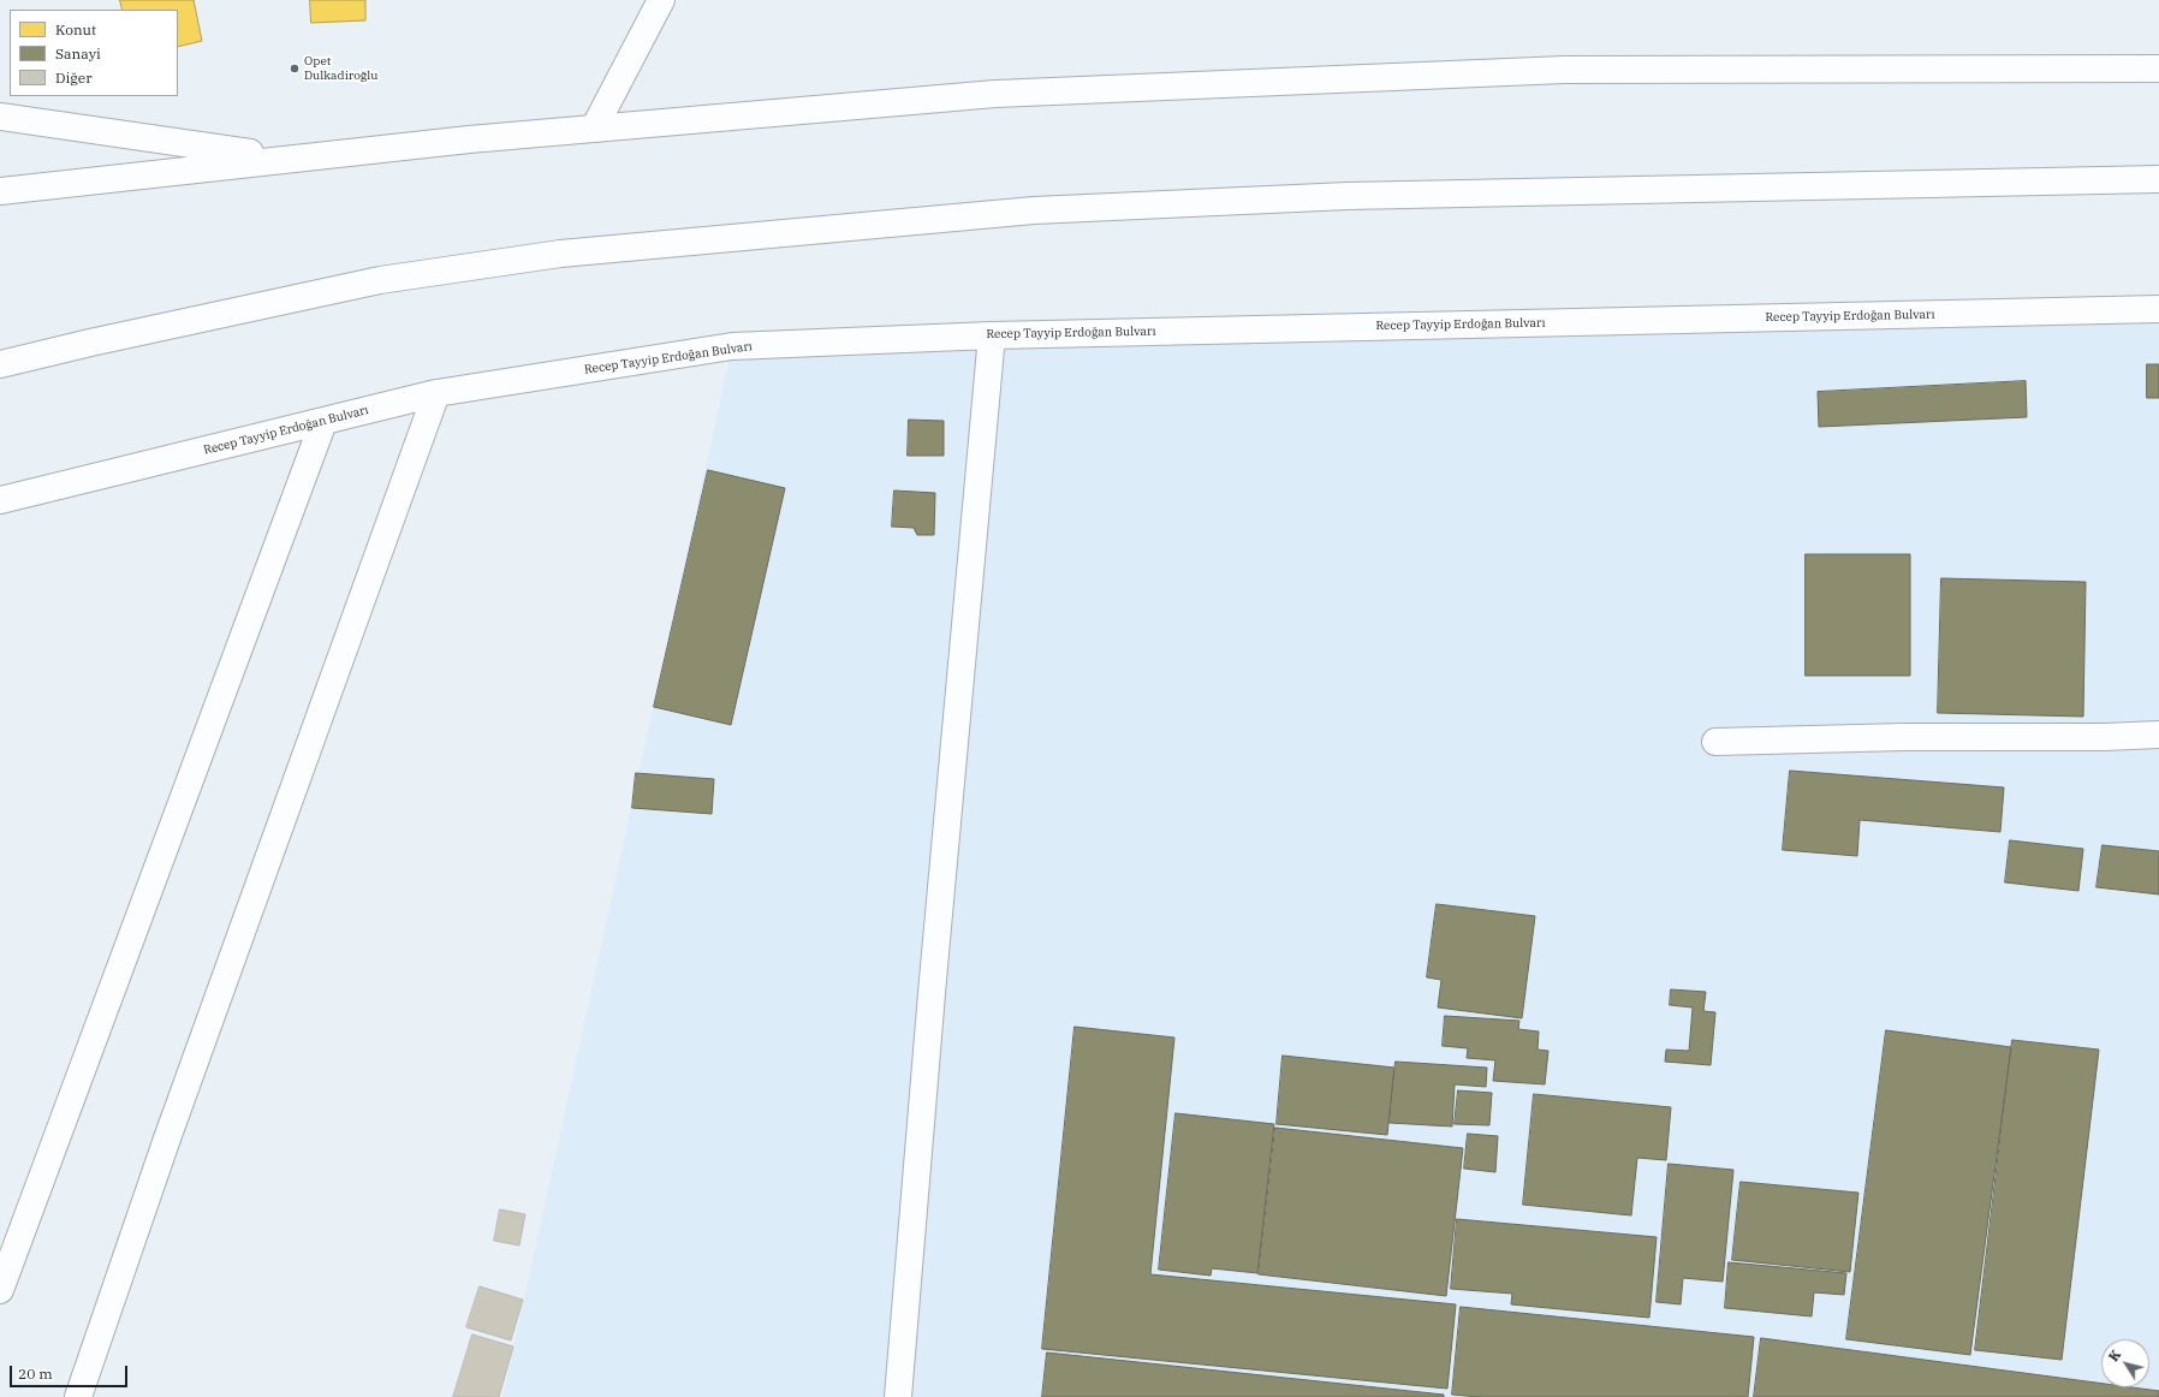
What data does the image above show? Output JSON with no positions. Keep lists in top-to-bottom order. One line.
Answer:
{"streets":{"main road":["Recep Tayyip Erdoğan Bulvarı"]},"places":["Opet Dulkadiroğlu"],"legend":["Konut","Sanayi","Diğer"],"scale_bar":"20 m","north":"top left"}
